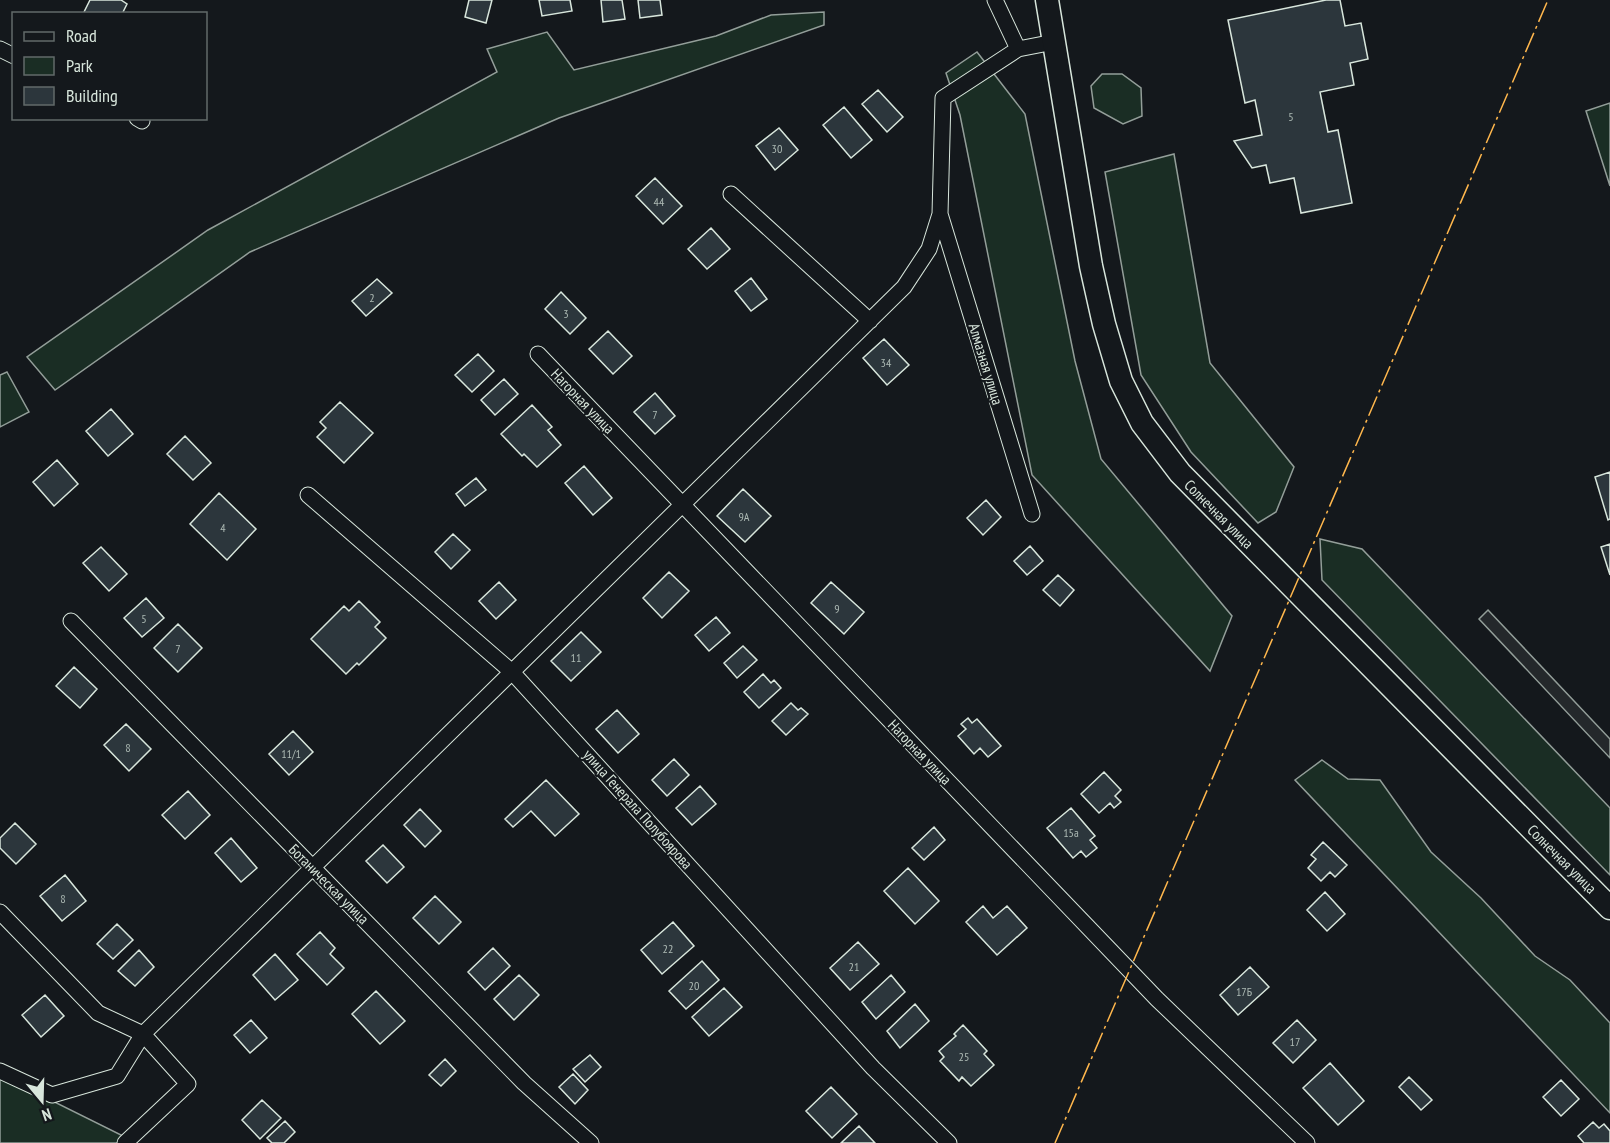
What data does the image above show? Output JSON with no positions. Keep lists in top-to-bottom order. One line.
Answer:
{"streets":{"street":["Алмазная улица","Нагорная улица","Солнечная улица","улица Генерала Полубоярова","Ботаническая улица"]},"house_numbers":["5","30","44","2","3","34","7","9А","4","9","5","7","11","8","11/1","15а","8","22","21","20","17Б","17","25"],"legend":["Road","Park","Building"],"north":"bottom"}
